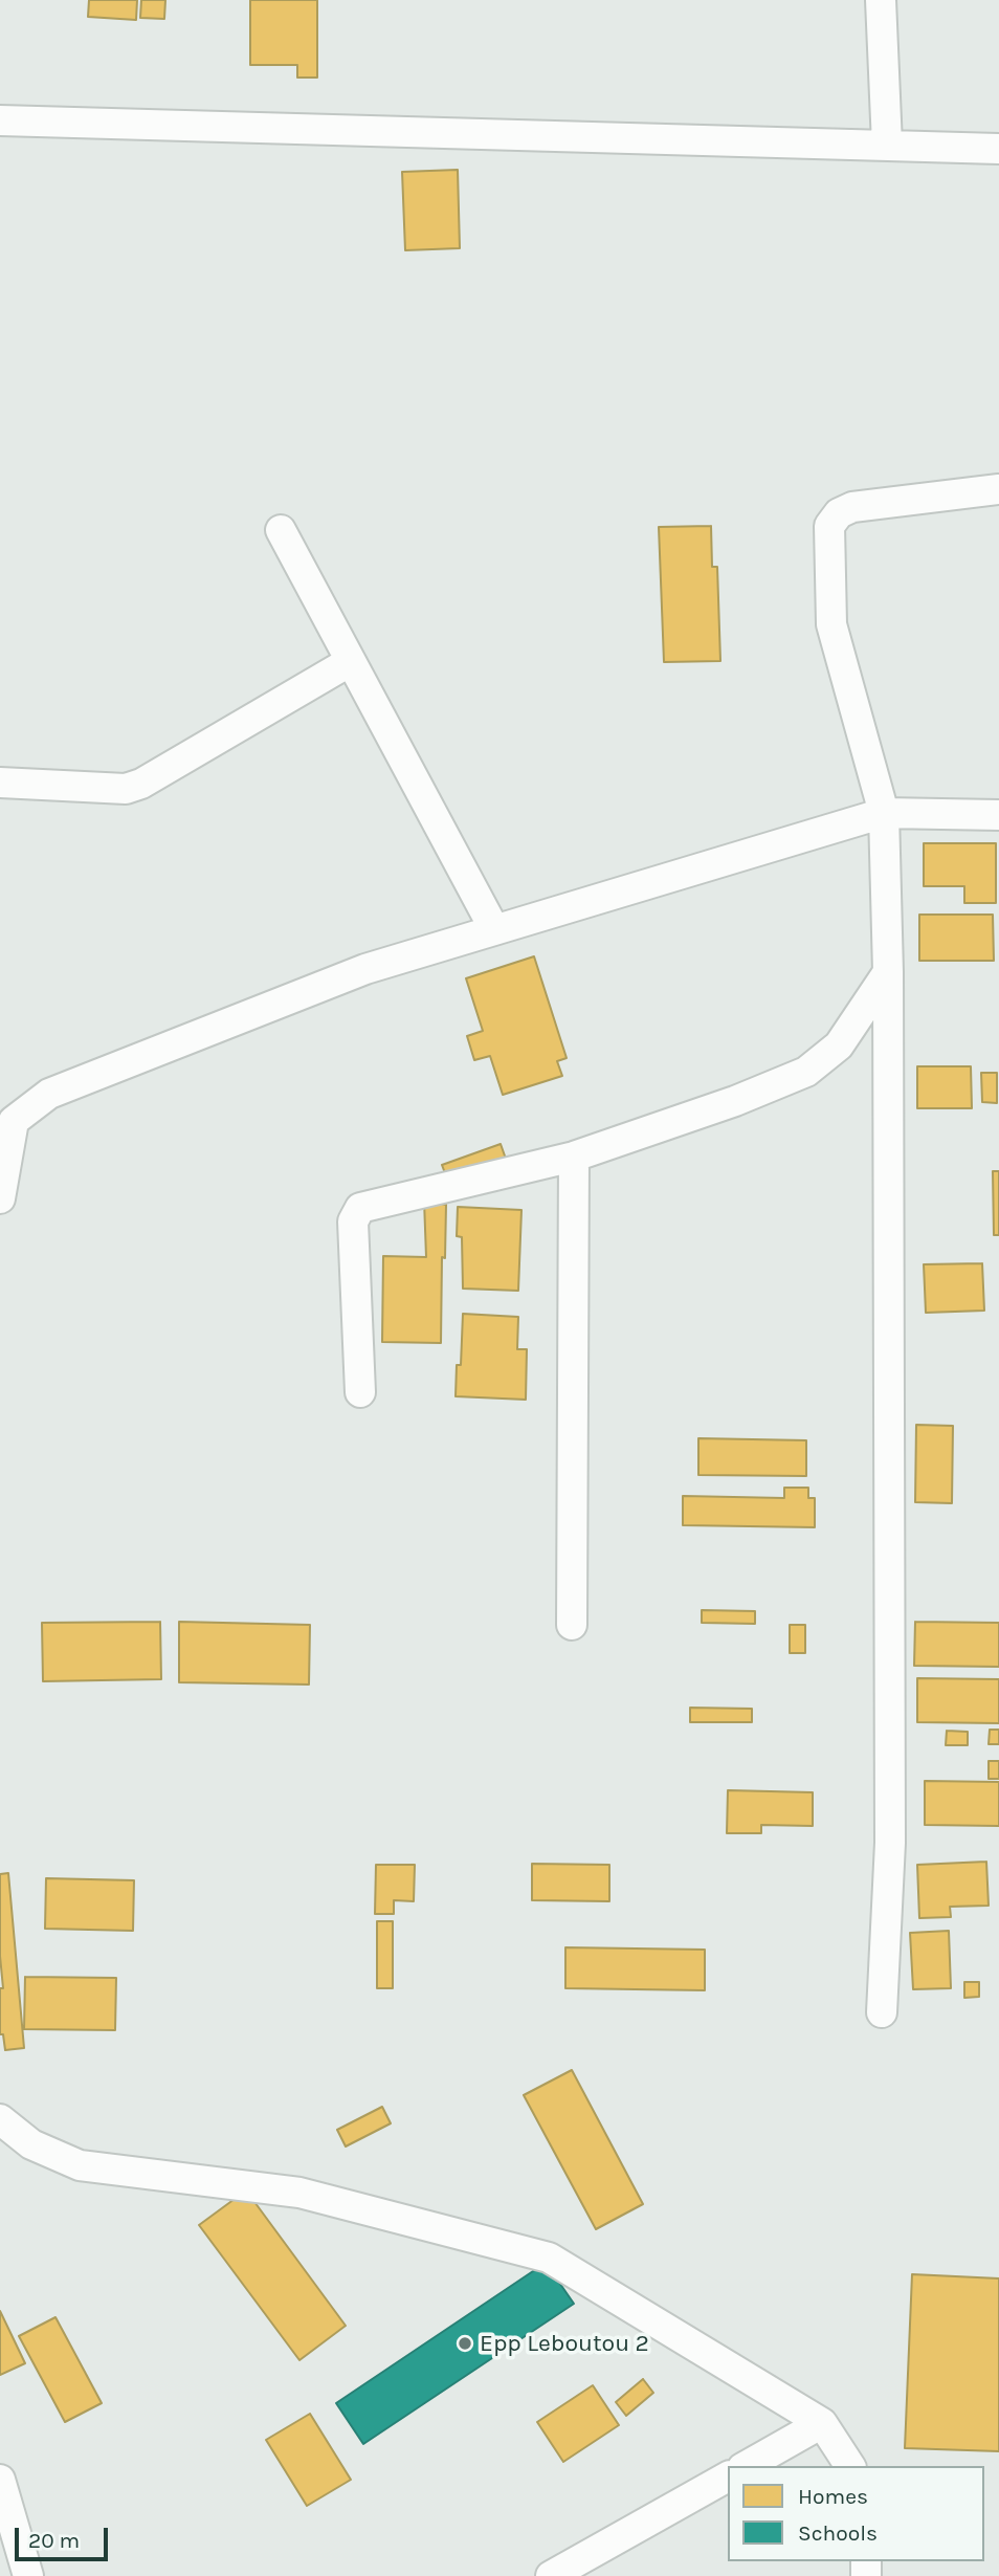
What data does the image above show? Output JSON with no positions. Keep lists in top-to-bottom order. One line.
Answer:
{"places":["Epp Leboutou 2"],"legend":["Homes","Schools"],"scale_bar":"20 m"}
